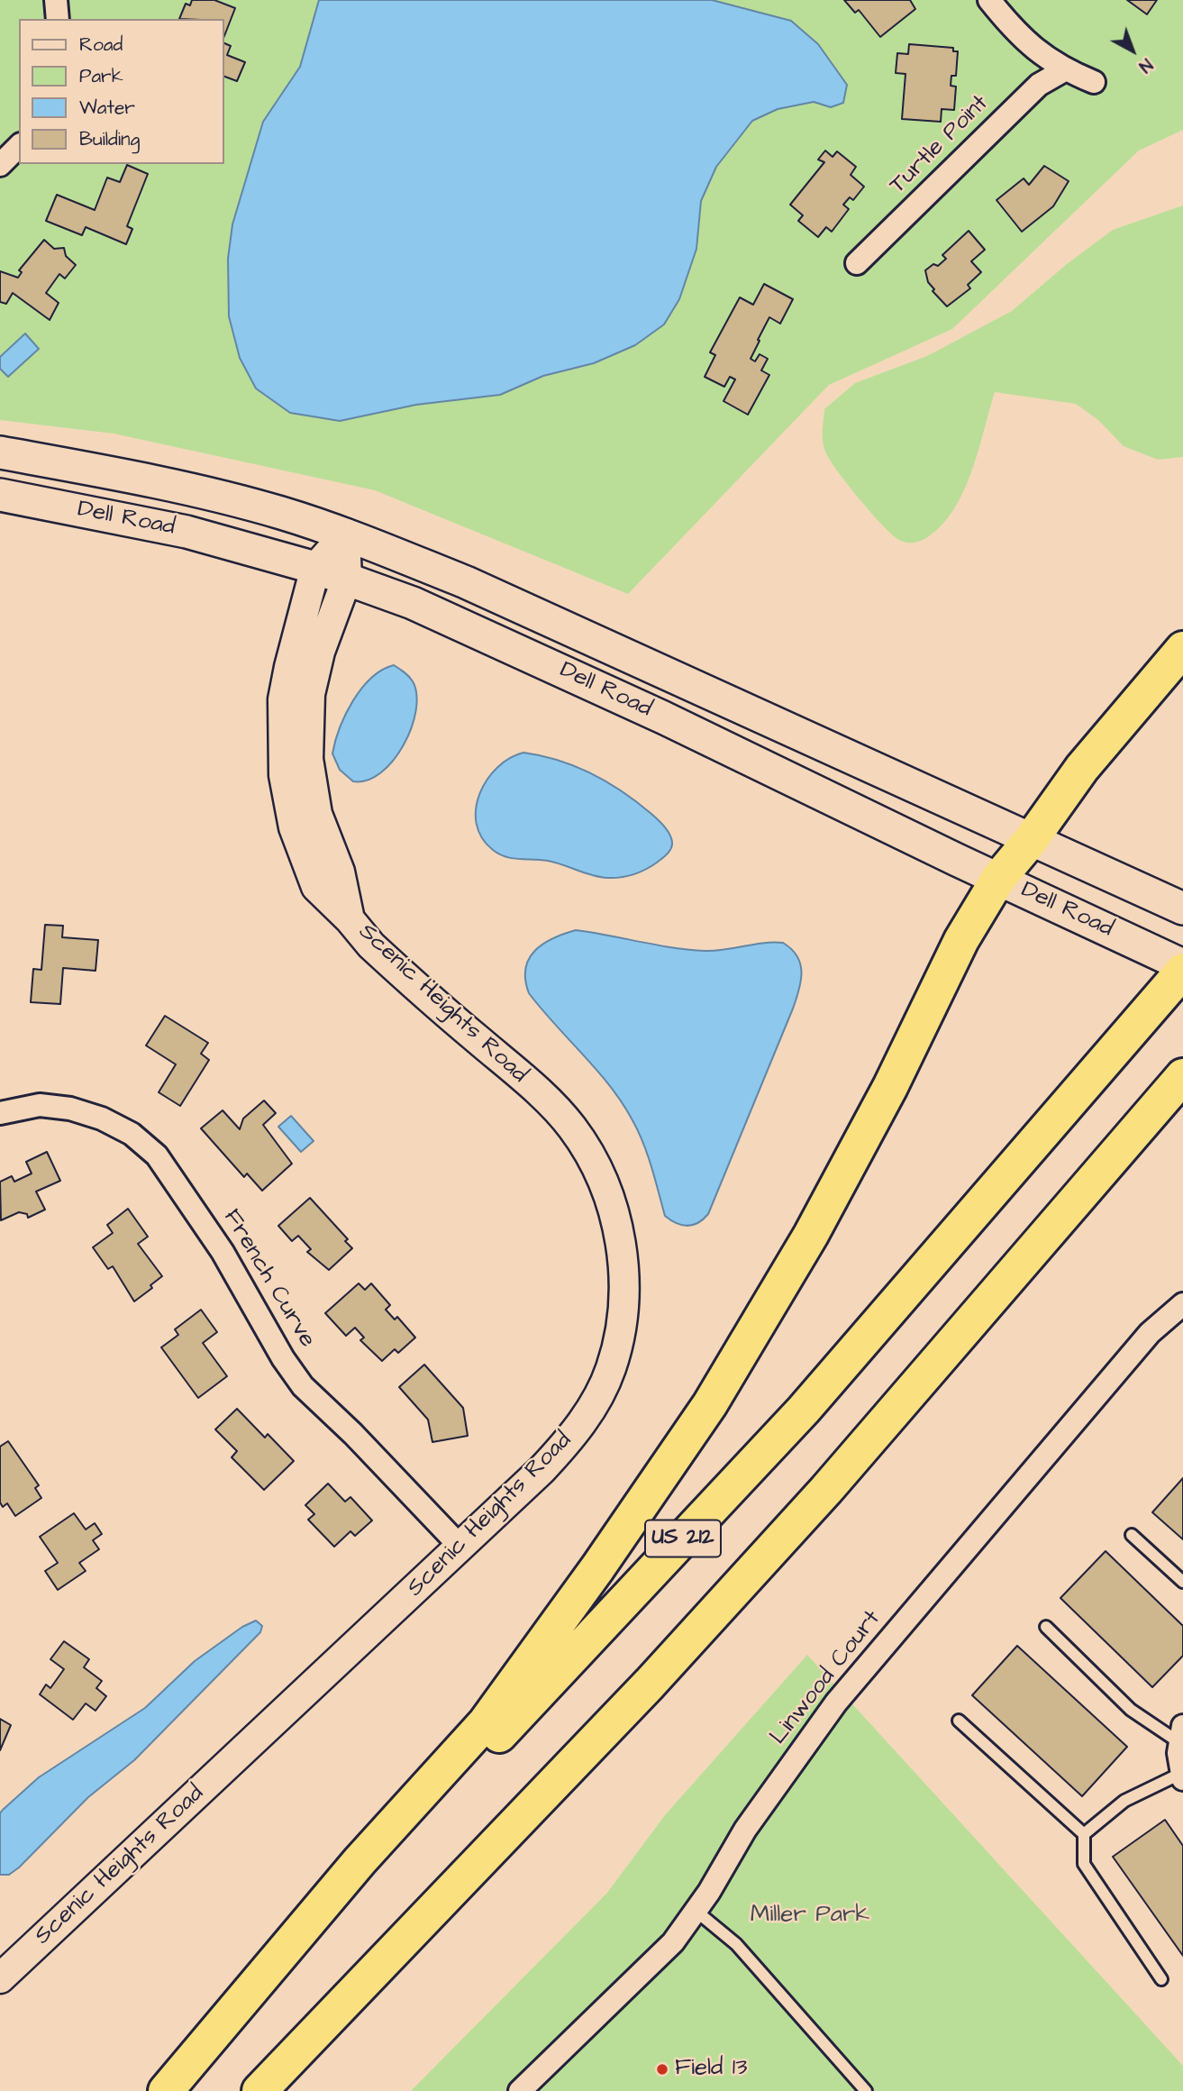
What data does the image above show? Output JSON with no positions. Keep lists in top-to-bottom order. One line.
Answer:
{"streets":{"highway":["US 212"],"main road":["Dell Road"],"street":["Turtle Point","Scenic Heights Road","French Curve","Linwood Court"]},"crossings":[["Dell Road","Scenic Heights Road"],["Scenic Heights Road","French Curve"]],"parks":["Miller Park"],"places":["Field 13"],"legend":["Road","Park","Water","Building"],"north":"bottom right"}
